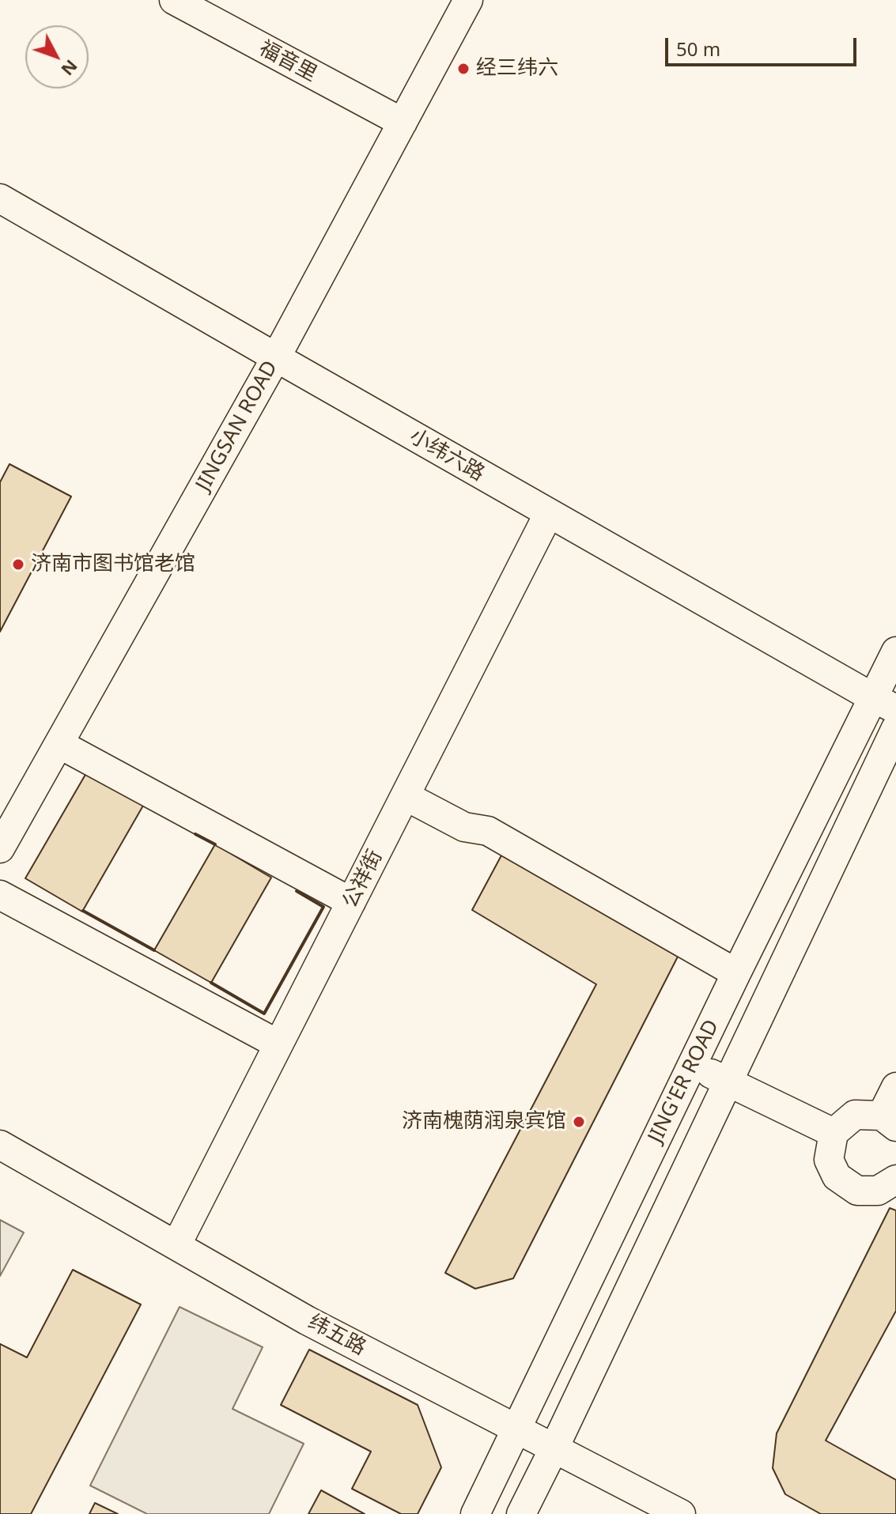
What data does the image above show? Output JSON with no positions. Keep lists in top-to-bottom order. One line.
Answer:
{"streets":{"street":["福音里","JINGSAN ROAD","小纬六路","公祥街","JING'ER ROAD","纬五路"]},"crossings":[["福音里","JINGSAN ROAD"],["JINGSAN ROAD","小纬六路"],["小纬六路","公祥街"],["小纬六路","JING'ER ROAD"],["公祥街","纬五路"],["JING'ER ROAD","纬五路"]],"places":["经三纬六","济南市图书馆老馆","济南槐荫润泉宾馆"],"scale_bar":"50 m","north":"bottom right"}
